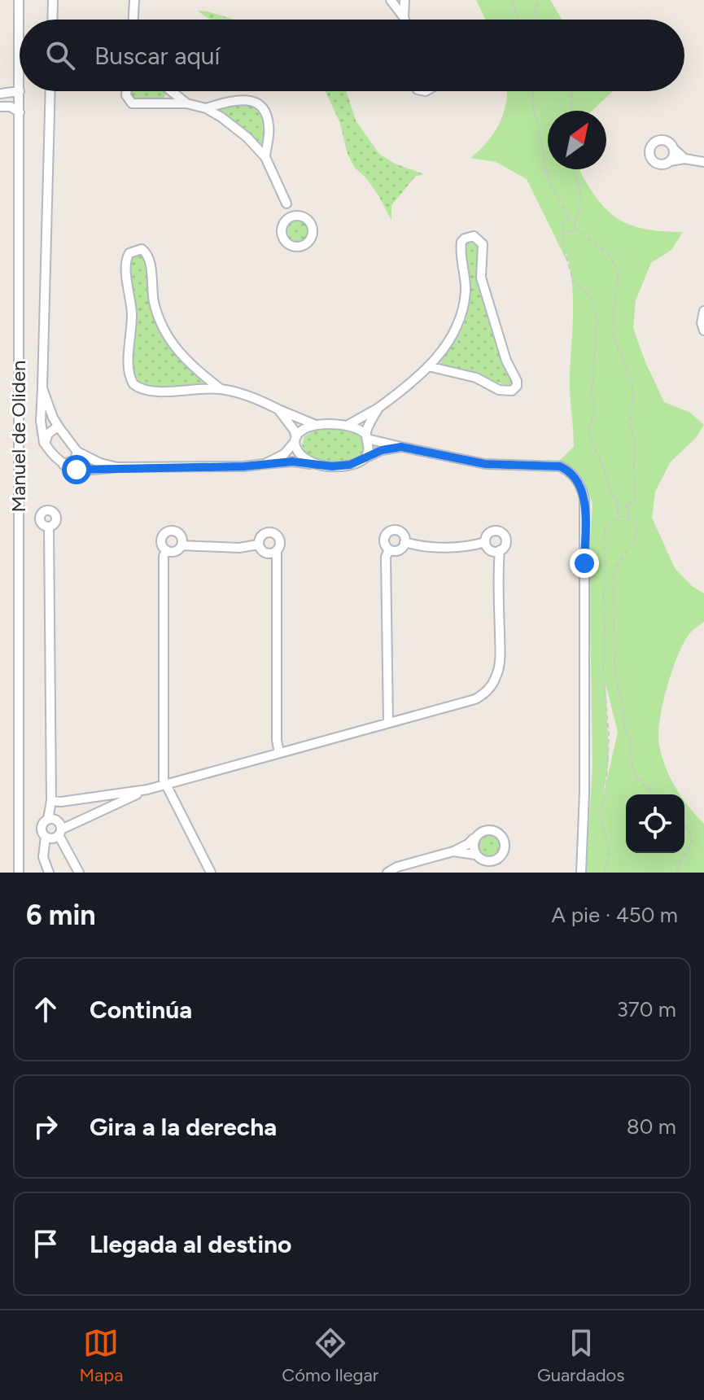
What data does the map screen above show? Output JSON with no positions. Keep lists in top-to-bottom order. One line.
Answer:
{"streets":{"street":["Manuel de Oliden"]},"north":"top right","page":{"search":"Buscar aquí","heading":["6 min","A pie · 450 m"],"list":[["Continúa","370 m"],["Gira a la derecha","80 m"],"Llegada al destino"],"nav":["Mapa","Cómo llegar","Guardados"]}}
